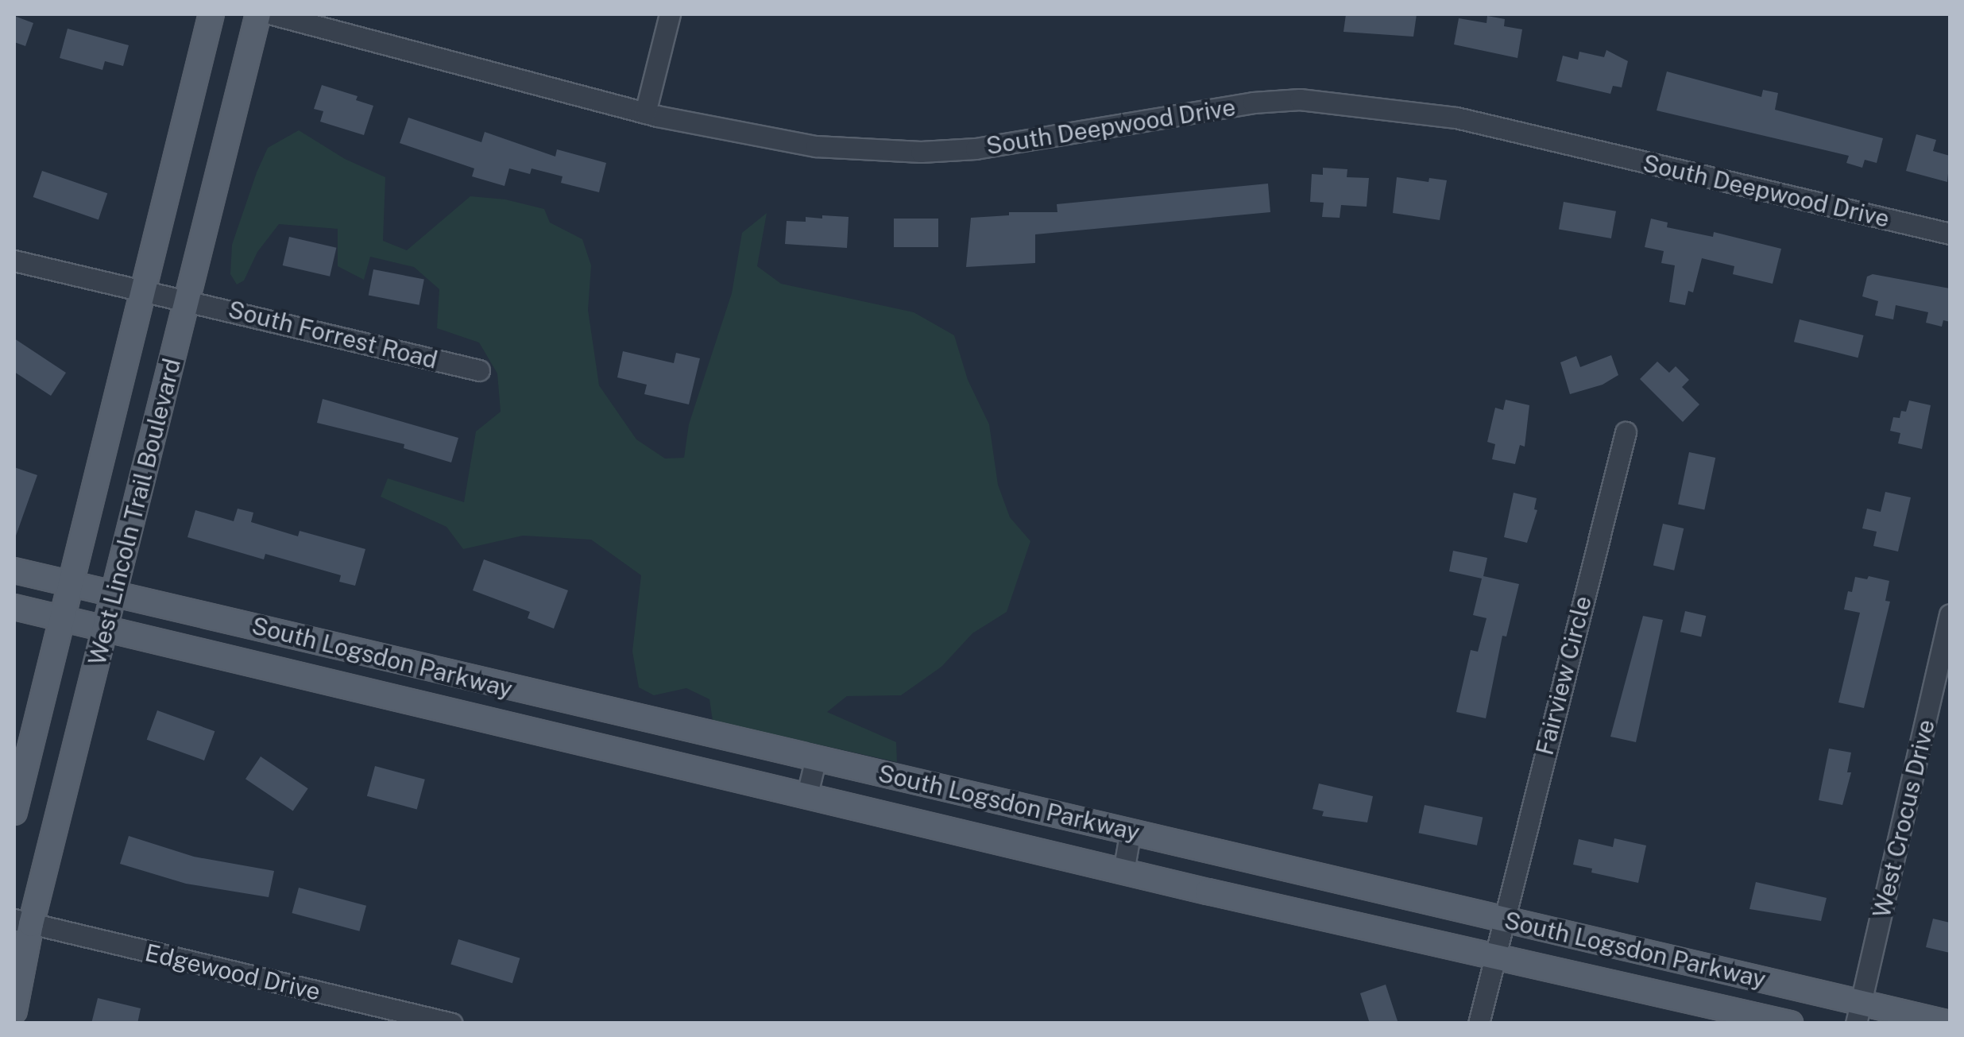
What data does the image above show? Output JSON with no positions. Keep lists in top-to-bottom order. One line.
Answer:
{"streets":{"main road":["West Lincoln Trail Boulevard","South Logsdon Parkway"],"street":["South Deepwood Drive","South Forrest Road","Fairview Circle","West Crocus Drive","Edgewood Drive"]},"crossings":[["South Forrest Road","West Lincoln Trail Boulevard"],["West Lincoln Trail Boulevard","South Logsdon Parkway"],["West Lincoln Trail Boulevard","Edgewood Drive"],["South Logsdon Parkway","Fairview Circle"],["South Logsdon Parkway","West Crocus Drive"]]}
